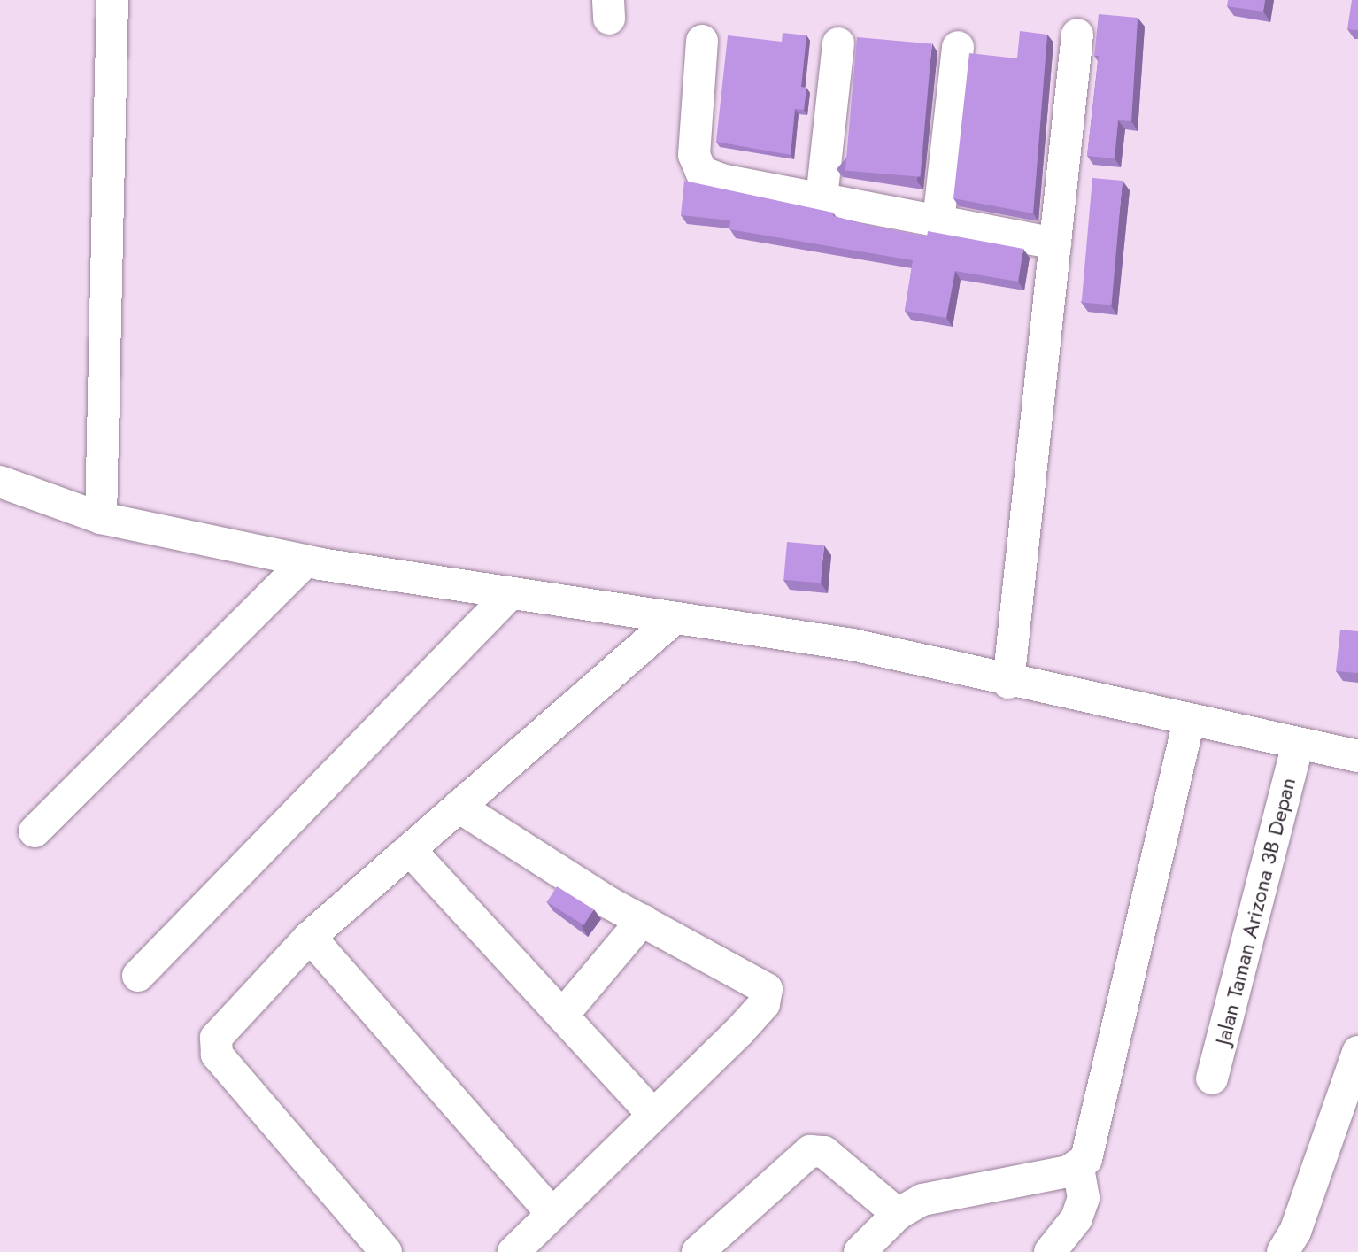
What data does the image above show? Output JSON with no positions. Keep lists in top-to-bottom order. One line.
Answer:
{"streets":{"street":["Jalan Taman Arizona 3B Depan"]}}
